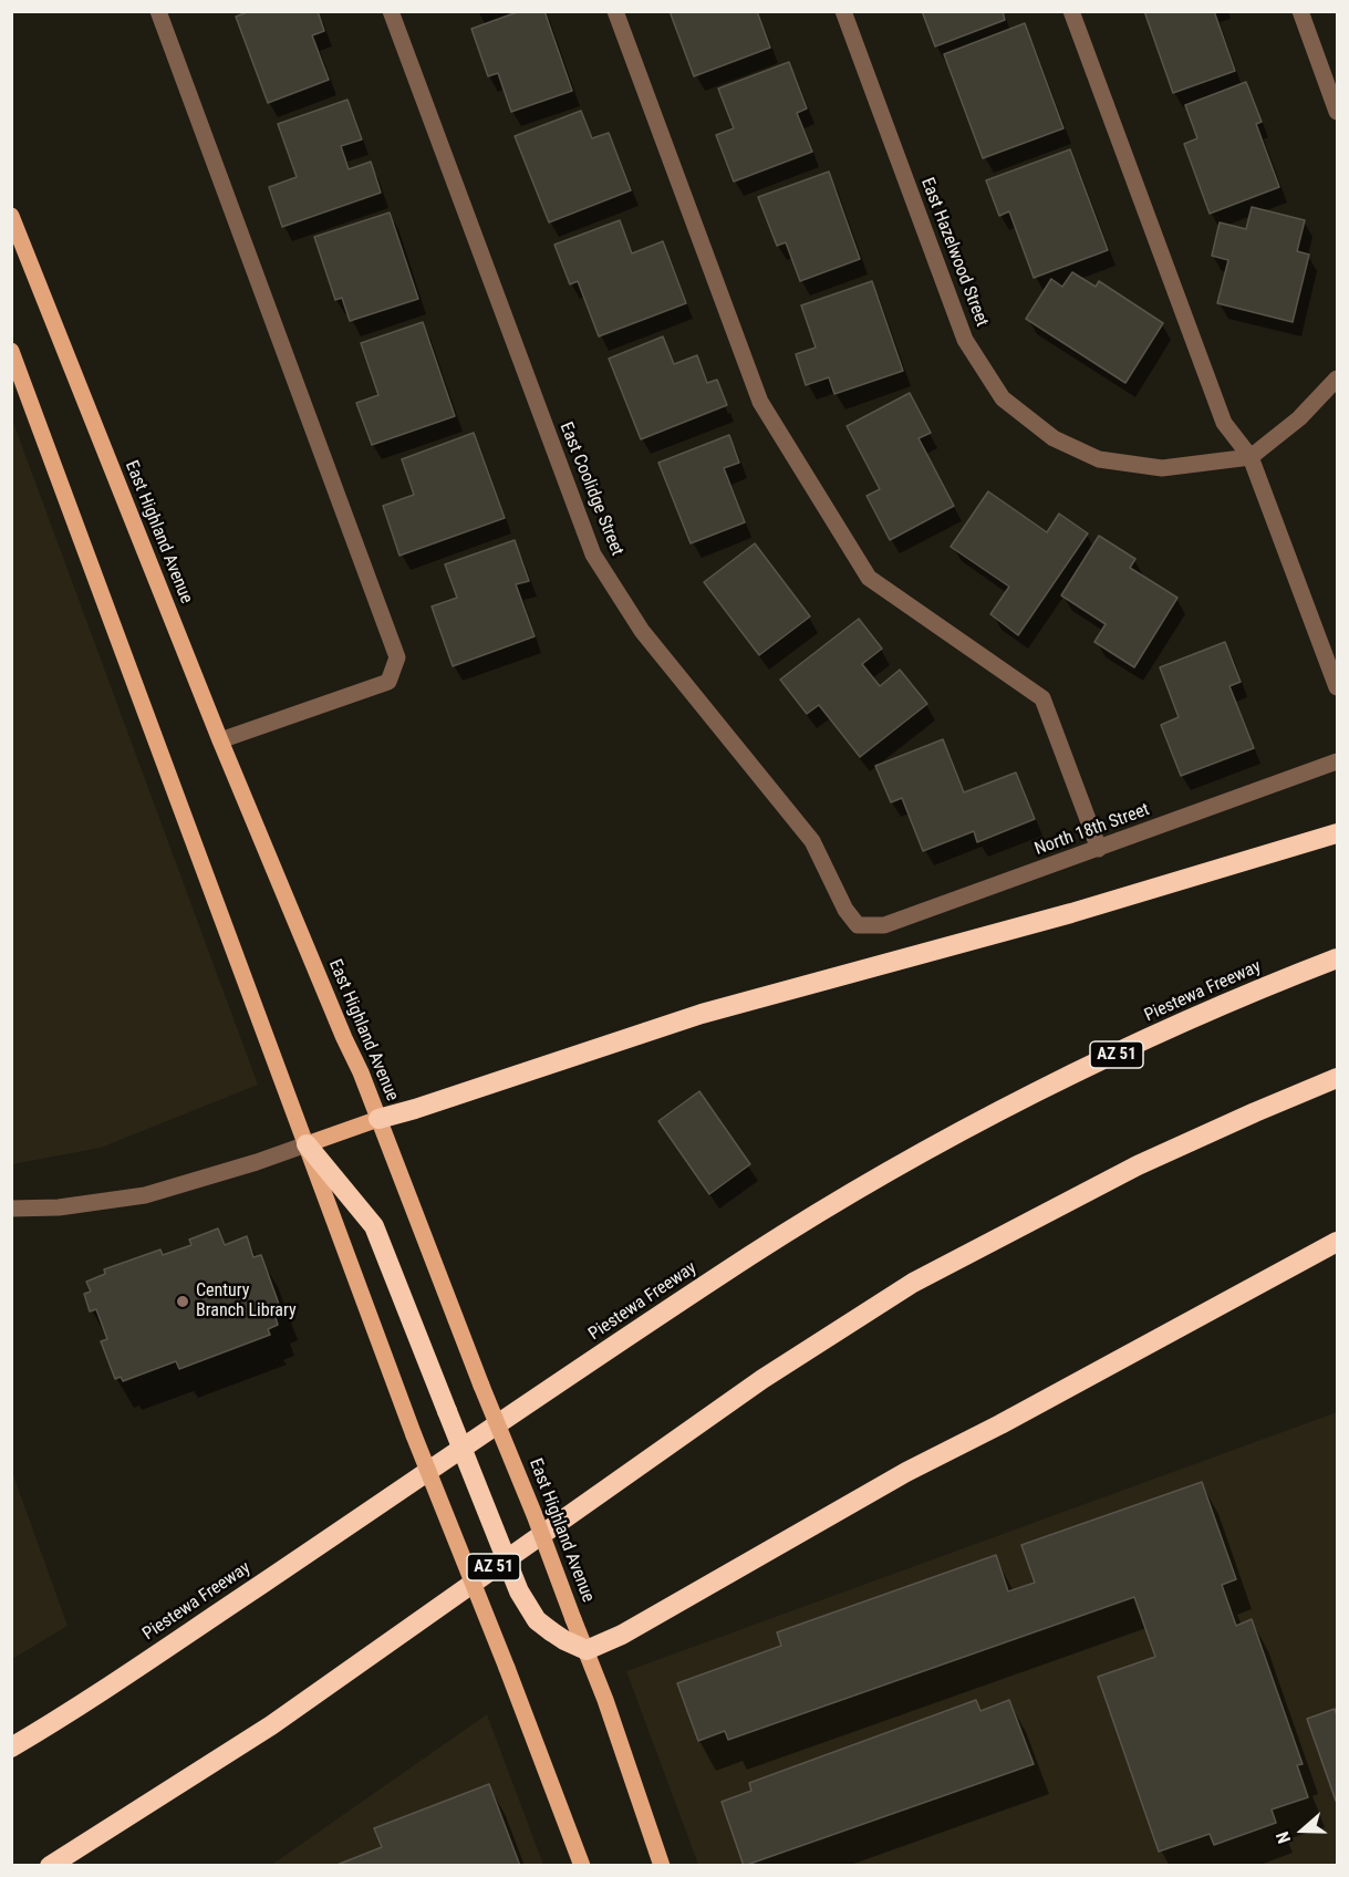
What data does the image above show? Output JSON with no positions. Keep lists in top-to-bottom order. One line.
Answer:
{"streets":{"highway":["Piestewa Freeway","AZ 51"],"main road":["East Highland Avenue"],"street":["East Hazelwood Street","East Coolidge Street","North 18th Street"]},"crossings":[["East Coolidge Street","North 18th Street"]],"places":["Century Branch Library"],"north":"left"}
